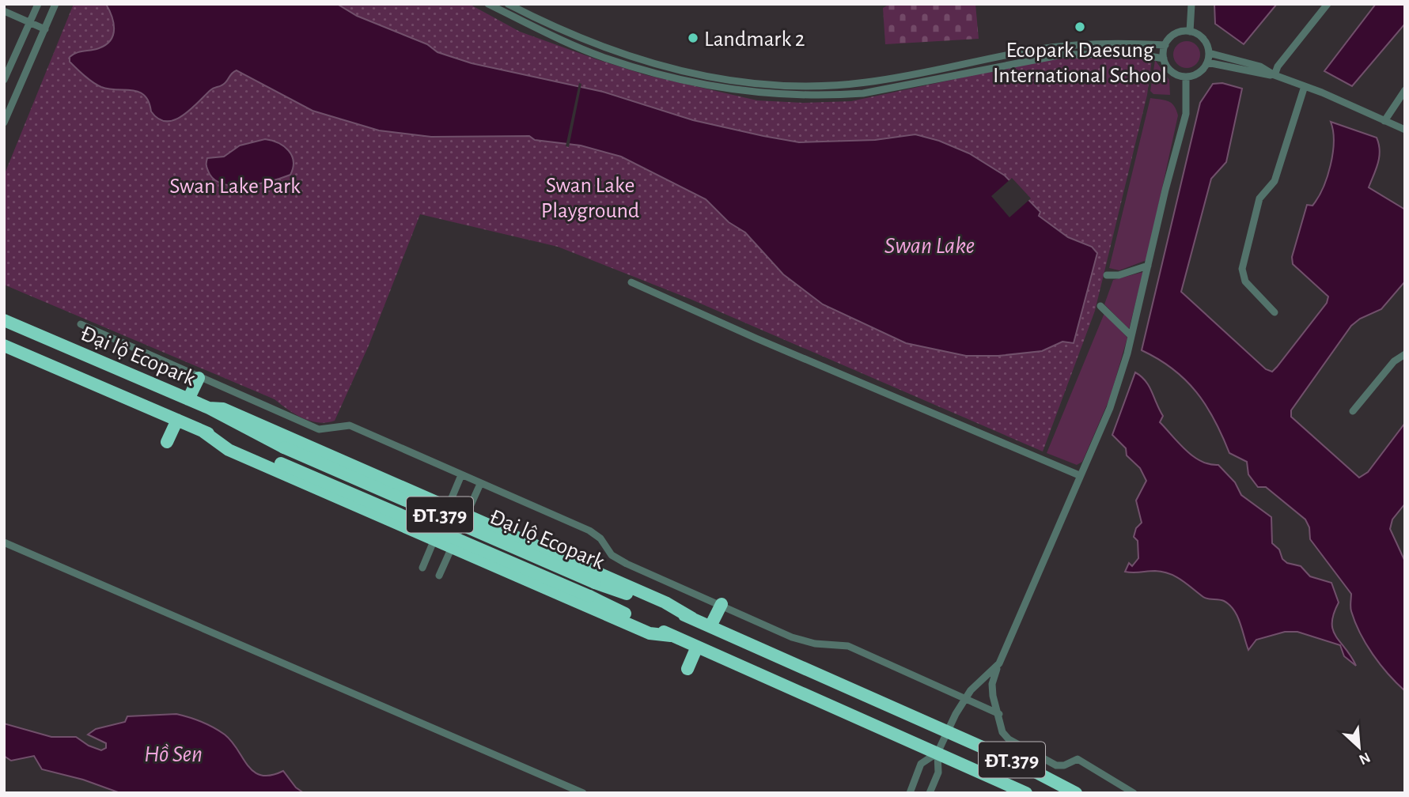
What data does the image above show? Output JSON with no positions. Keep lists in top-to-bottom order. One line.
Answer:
{"streets":{"highway":["Đại lộ Ecopark","ĐT.379"]},"water":["Swan Lake","Hồ Sen"],"parks":["Swan Lake Playground","Swan Lake Park"],"places":["Ecopark Daesung International School","Landmark 2"],"north":"bottom right"}
